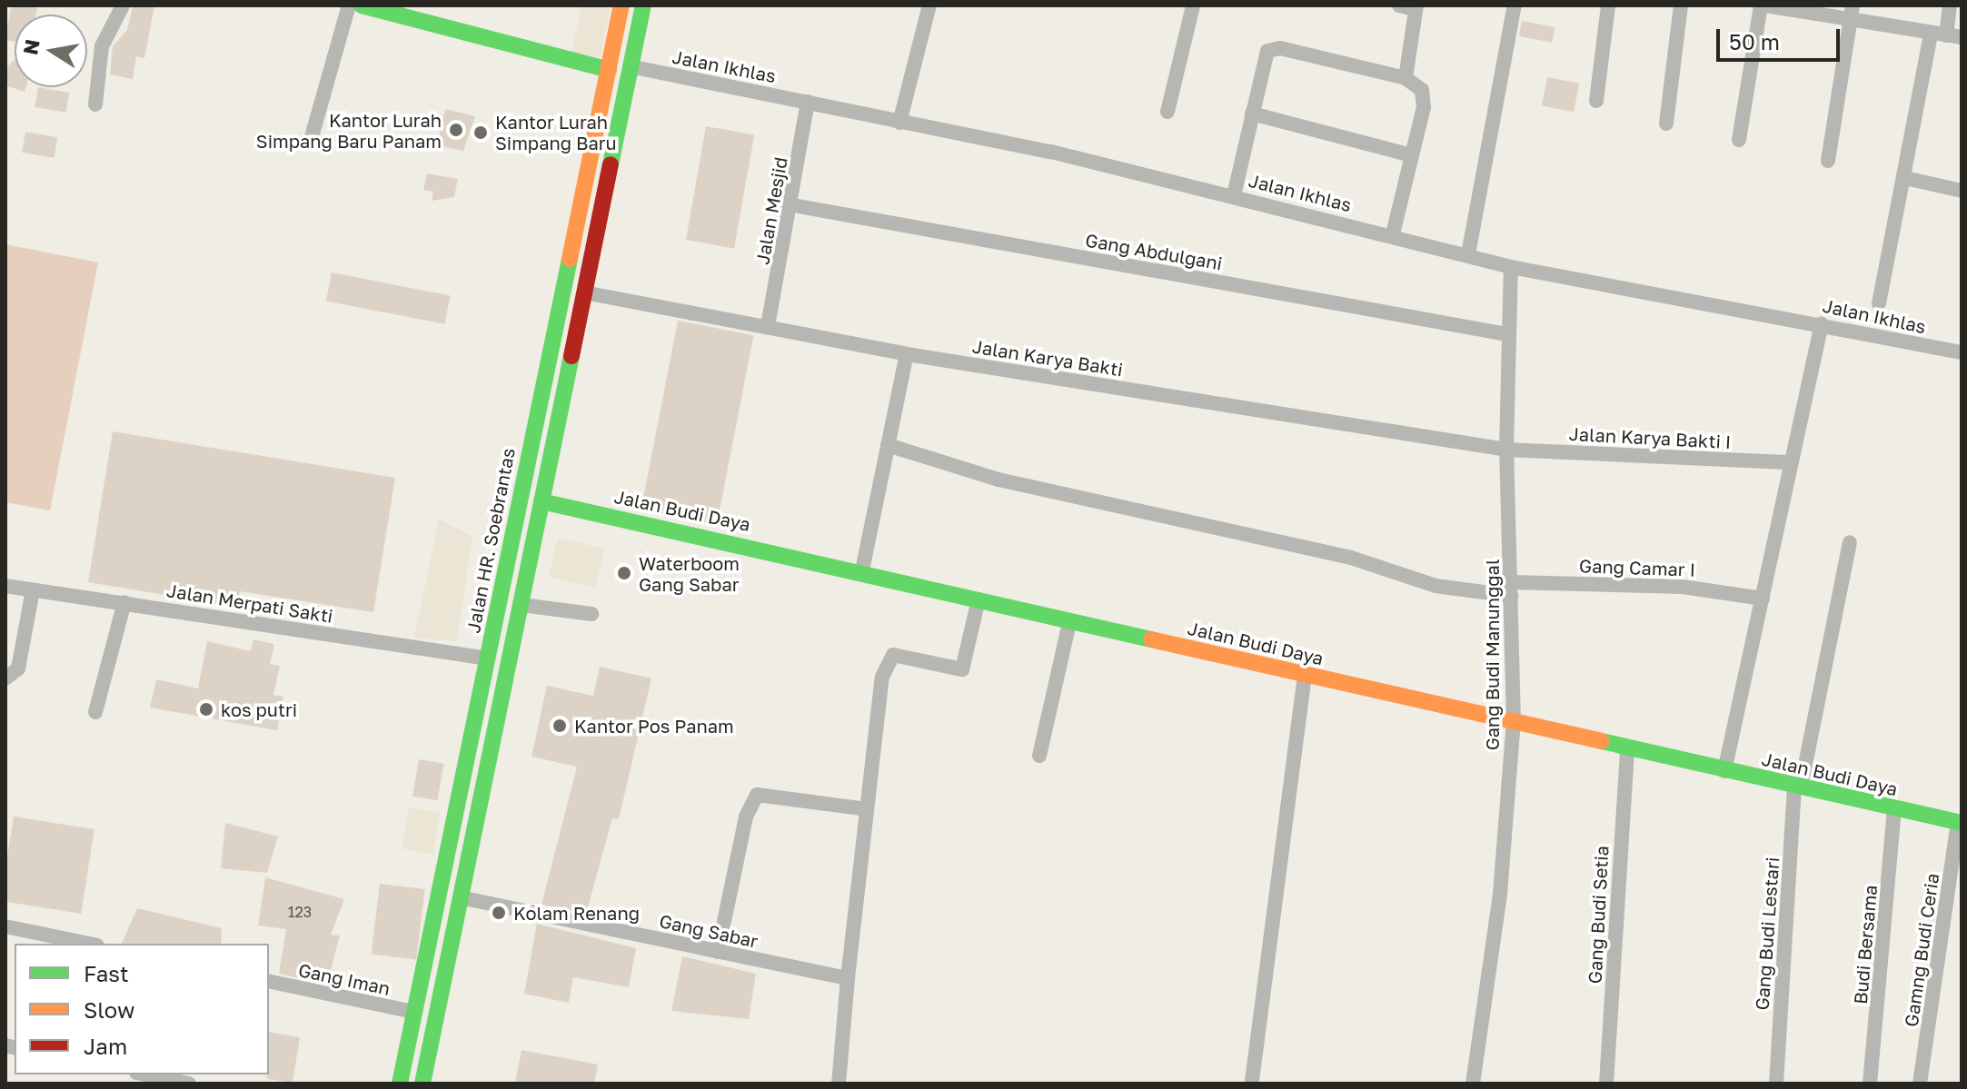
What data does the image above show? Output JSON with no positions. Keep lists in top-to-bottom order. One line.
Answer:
{"streets":{"main road":["Jalan Budi Daya","Jalan HR. Soebrantas"],"street":["Jalan Ikhlas","Jalan Mesjid","Gang Abdulgani","Jalan Karya Bakti","Jalan Karya Bakti I","Gang Camar I","Jalan Merpati Sakti","Gang Budi Manunggal","Gang Budi Setia","Gang Sabar","Gang Budi Lestari","Budi Bersama","Gamng Budi Ceria","Gang Iman"]},"crossings":[["Jalan Ikhlas","Jalan Mesjid"],["Jalan Ikhlas","Gang Budi Manunggal"],["Jalan Mesjid","Gang Abdulgani"],["Jalan Mesjid","Jalan Karya Bakti"],["Gang Abdulgani","Gang Budi Manunggal"],["Jalan Karya Bakti","Jalan Karya Bakti I"],["Jalan Karya Bakti","Gang Budi Manunggal"],["Jalan Karya Bakti I","Gang Budi Manunggal"],["Jalan Budi Daya","Gang Budi Manunggal"],["Jalan Budi Daya","Gang Budi Setia"],["Jalan Budi Daya","Gang Budi Lestari"],["Jalan Budi Daya","Budi Bersama"],["Jalan Budi Daya","Gamng Budi Ceria"],["Jalan HR. Soebrantas","Jalan Merpati Sakti"],["Jalan HR. Soebrantas","Gang Iman"],["Gang Camar I","Gang Budi Manunggal"]],"places":["Kantor Lurah Simpang Baru Panam","Kantor Lurah Simpang Baru","Waterboom Gang Sabar","kos putri","Kantor Pos Panam","Kolam Renang"],"house_numbers":["123"],"legend":["Fast","Slow","Jam"],"scale_bar":"50 m","north":"left"}
